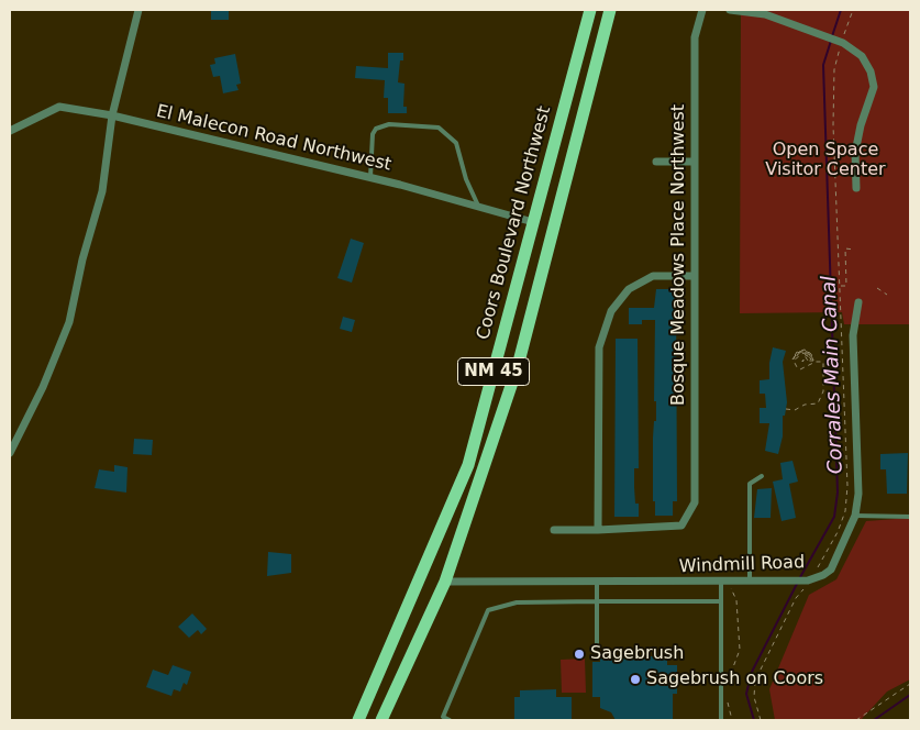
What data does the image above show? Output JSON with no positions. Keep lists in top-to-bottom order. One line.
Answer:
{"streets":{"main road":["Coors Boulevard Northwest","NM 45"],"street":["El Malecon Road Northwest","Bosque Meadows Place Northwest","Windmill Road"]},"crossings":[["El Malecon Road Northwest","Coors Boulevard Northwest"],["NM 45","Windmill Road"]],"water":["Corrales Main Canal"],"parks":["Open Space Visitor Center"],"places":["Sagebrush","Sagebrush on Coors"]}
